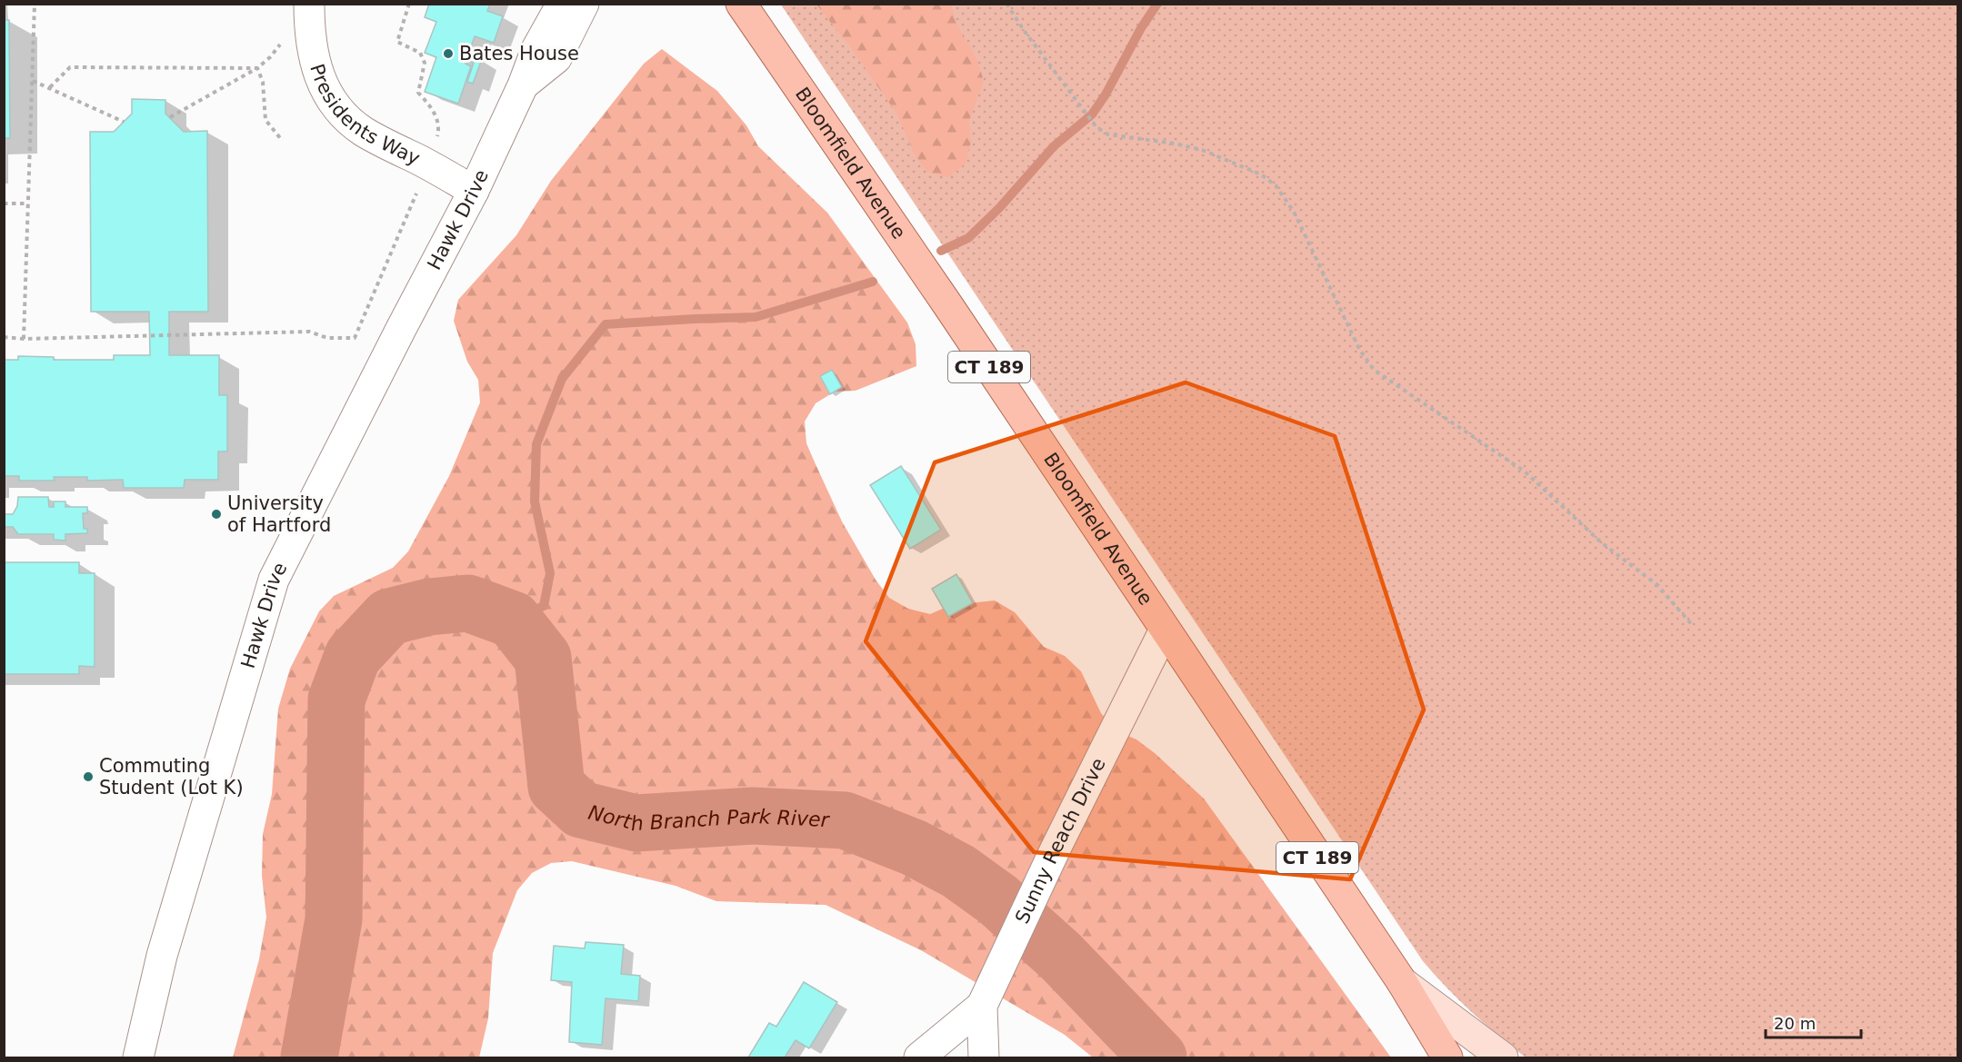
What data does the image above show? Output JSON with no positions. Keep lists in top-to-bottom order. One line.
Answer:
{"streets":{"main road":["Bloomfield Avenue","CT 189"],"street":["Presidents Way","Hawk Drive","Sunny Reach Drive"]},"crossings":[["Presidents Way","Hawk Drive"],["Bloomfield Avenue","Sunny Reach Drive"]],"water":["North Branch Park River"],"places":["Bates House","University of Hartford","Commuting Student (Lot K)"],"scale_bar":"20 m"}
